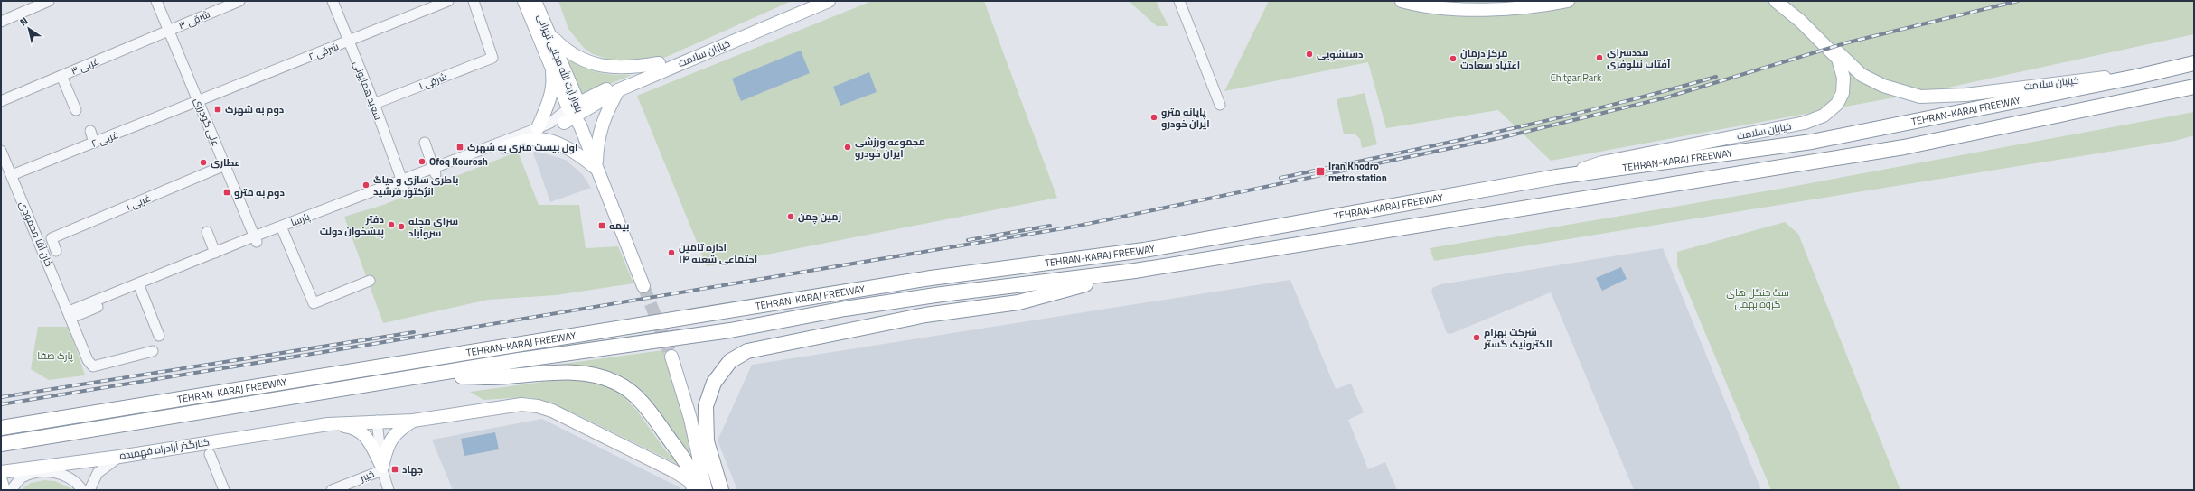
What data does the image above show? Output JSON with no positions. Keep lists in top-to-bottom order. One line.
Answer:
{"streets":{"highway":["TEHRAN-KARAJ FREEWAY"],"main road":["خیابان سلامت","بلوار آیت الله مجتبی تهرانی","کنارگذر آزادراه فهمیده"],"street":["۳ شرقی","۲ شرقی","۳ غربی","۱ شرقی","سعید همایونی","علی گودرزی","۲ غربی","۱ غربی","پارسا","خان آقا محمودی","خیبر"]},"crossings":[["۳ شرقی","۳ غربی"],["۳ شرقی","علی گودرزی"],["۲ شرقی","سعید همایونی"],["۲ شرقی","علی گودرزی"],["۲ شرقی","۲ غربی"],["خیابان سلامت","بلوار آیت الله مجتبی تهرانی"],["خیابان سلامت","TEHRAN-KARAJ FREEWAY"],["خیابان سلامت","پارسا"],["بلوار آیت الله مجتبی تهرانی","پارسا"],["۳ غربی","علی گودرزی"],["۱ شرقی","سعید همایونی"],["سعید همایونی","پارسا"],["علی گودرزی","۲ غربی"],["علی گودرزی","۱ غربی"],["علی گودرزی","پارسا"],["۲ غربی","خان آقا محمودی"],["پارسا","خان آقا محمودی"]],"parks":["Chitgar Park","سگ جنگل های گروه بهمن","پارک صفا"],"places":{"other":["دستشویی","مددسرای آفتاب نیلوفری","مرکز درمان اعتیاد سعادت","پایانه مترو ایران خودرو","مجموعه ورزشی ایران خودرو","Ofoq Kourosh","عطاری","باطری سازی و دیاگ انژکتور فرشید","زمین چمن","دفتر پیشخوان دولت","سرای محله سروآباد","اداره تامین اجتماعی شعبه ۱۴","شرکت بهرام الکترونیک گستر"],"transit":["دوم به شهرک","اول بیست متری به شهرک","Iran Khodro metro station","دوم به مترو","بیمه","جهاد"]},"north":"top left"}
